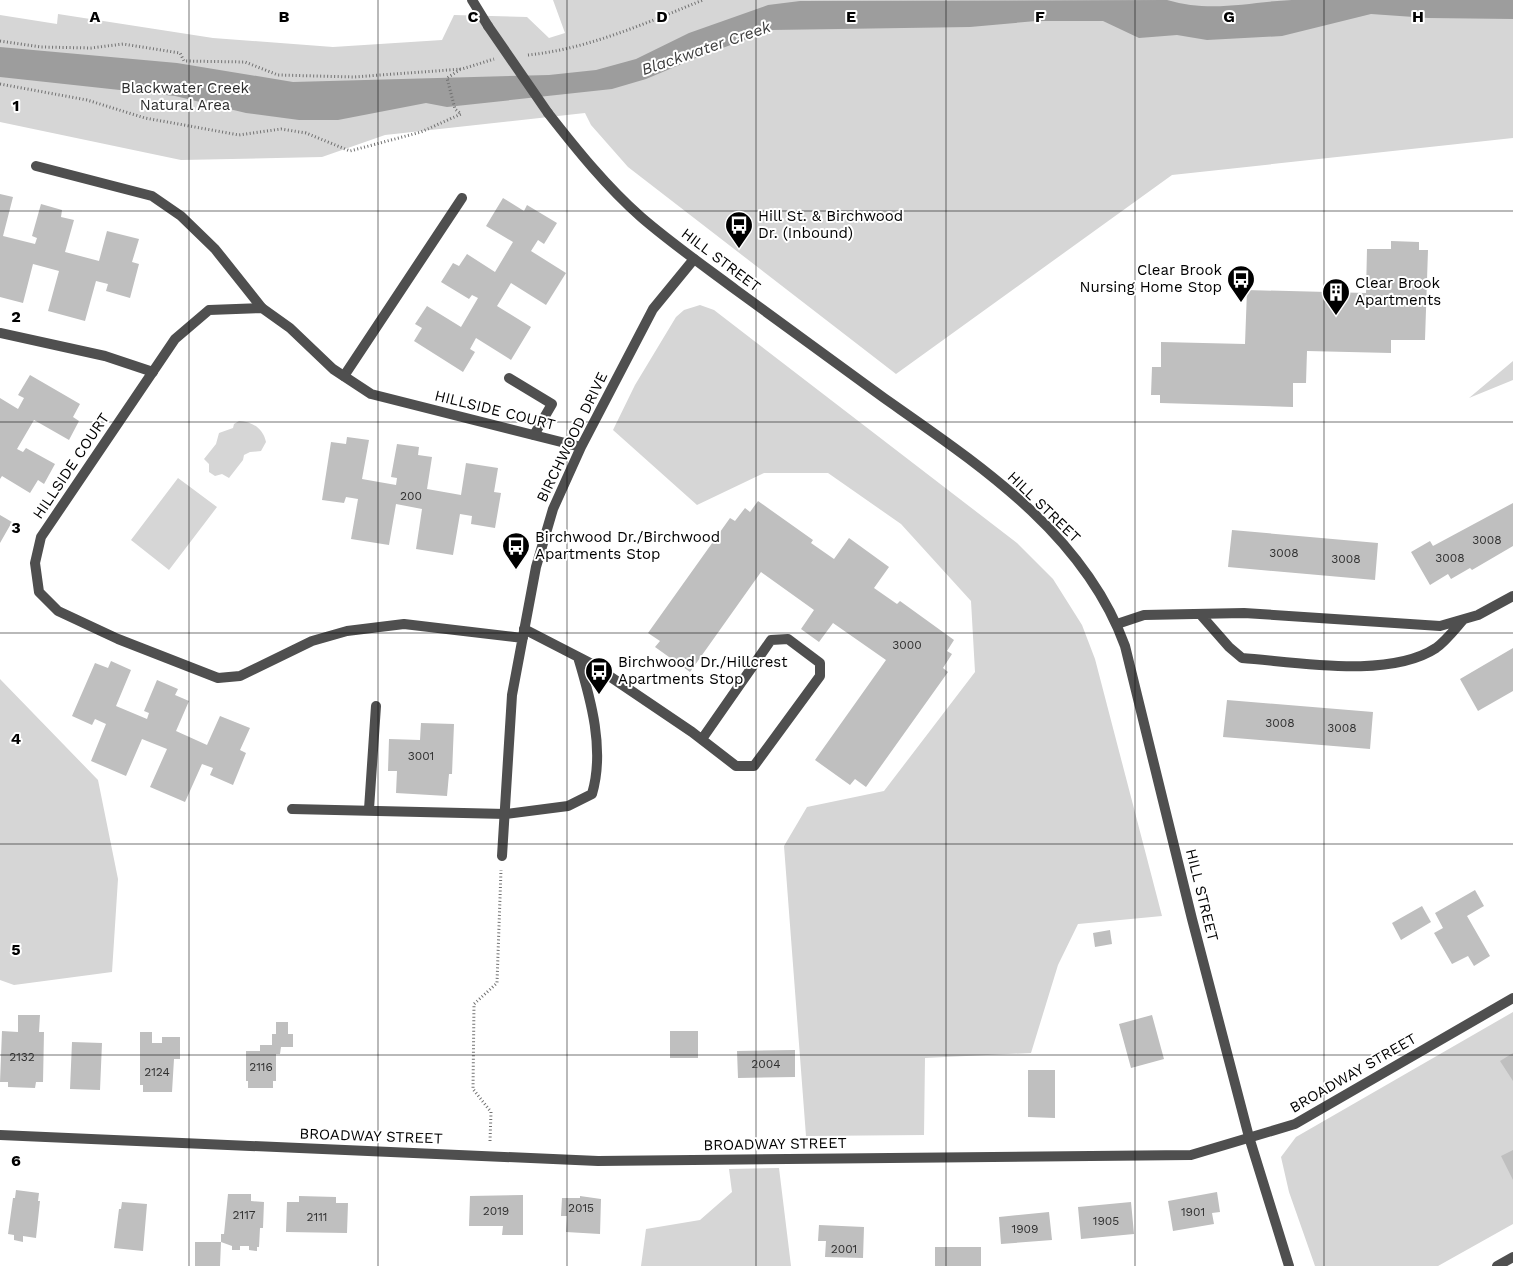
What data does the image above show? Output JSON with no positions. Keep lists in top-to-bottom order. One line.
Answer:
{"streets":{"street":["HILL STREET","HILLSIDE COURT","BIRCHWOOD DRIVE","BROADWAY STREET"]},"crossings":[["HILL STREET","BIRCHWOOD DRIVE"],["HILL STREET","BROADWAY STREET"],["HILLSIDE COURT","BIRCHWOOD DRIVE"]],"water":["Blackwater Creek"],"parks":["Blackwater Creek Natural Area"],"places":{"bus stop":["Hill St. & Birchwood Dr. (Inbound)","Clear Brook Nursing Home Stop","Birchwood Dr./Birchwood Apartments Stop","Birchwood Dr./Hillcrest Apartments Stop"],"building":["Clear Brook Apartments"]},"house_numbers":["200","3008","3008","3008","3008","3000","3008","3008","3001","2132","2004","2116","2124","2015","2019","1901","2117","2111","1905","1909","2001"],"grid":{"columns":["A","B","C","D","E","F","G","H"],"rows":["1","2","3","4","5","6"]}}
